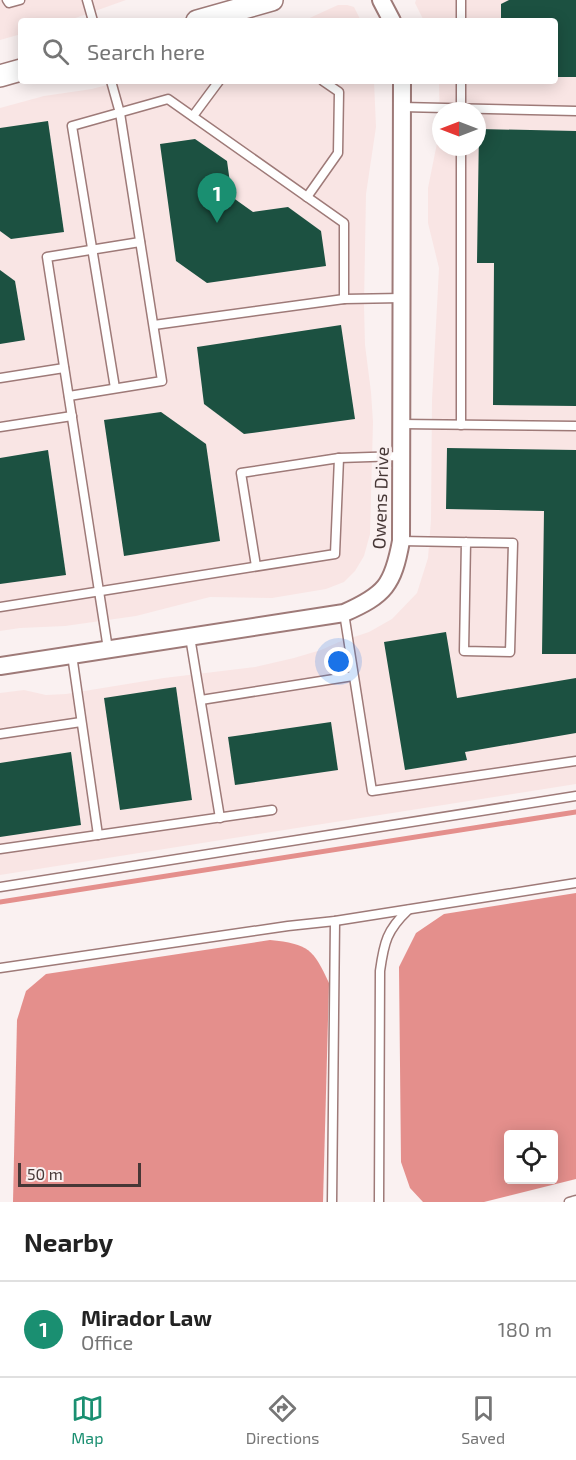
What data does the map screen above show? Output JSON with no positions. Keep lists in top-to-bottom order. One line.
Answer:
{"streets":{"street":["Owens Drive"]},"scale_bar":"50 m","north":"left","page":{"search":"Search here","pins":"1","scale":"50 m","heading":"Nearby","list":[{"mark":"1","name":"Mirador Law","note":"Office","value":"180 m"}],"nav":["Map","Directions","Saved"]}}
